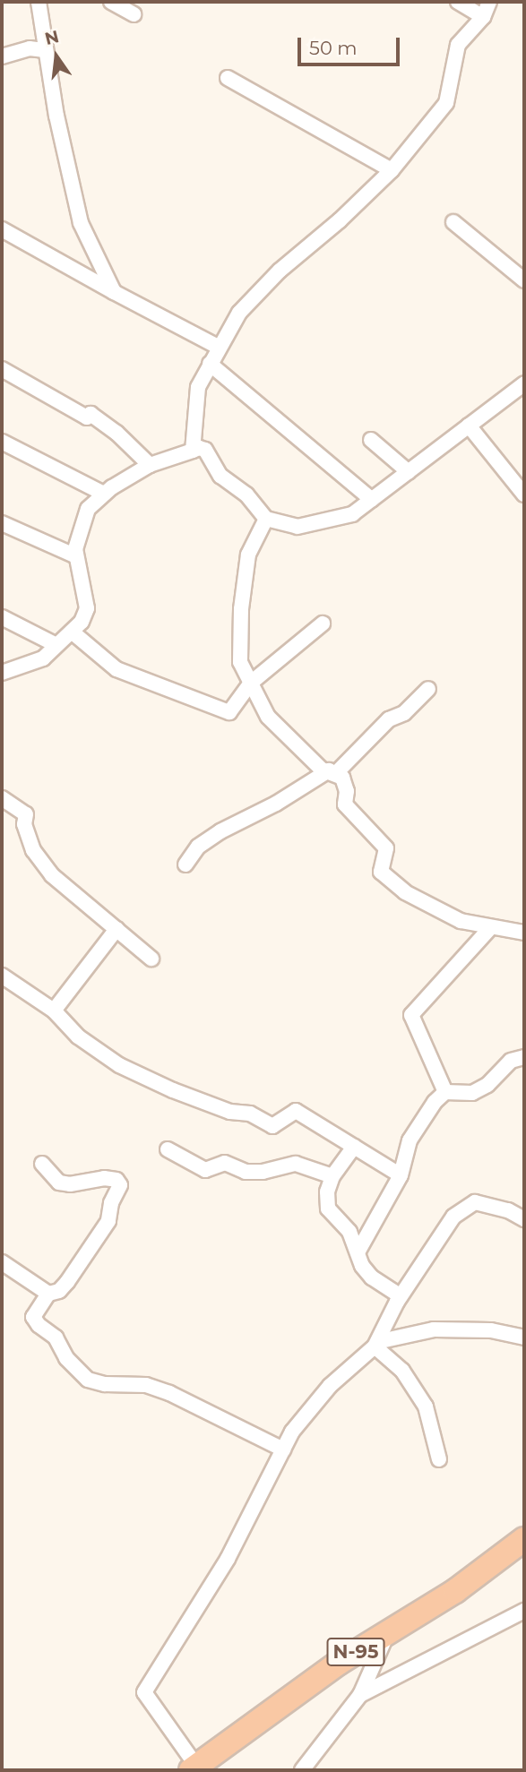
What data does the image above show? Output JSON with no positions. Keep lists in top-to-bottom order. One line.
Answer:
{"streets":{"highway":["N-95"]},"scale_bar":"50 m","north":"top"}
